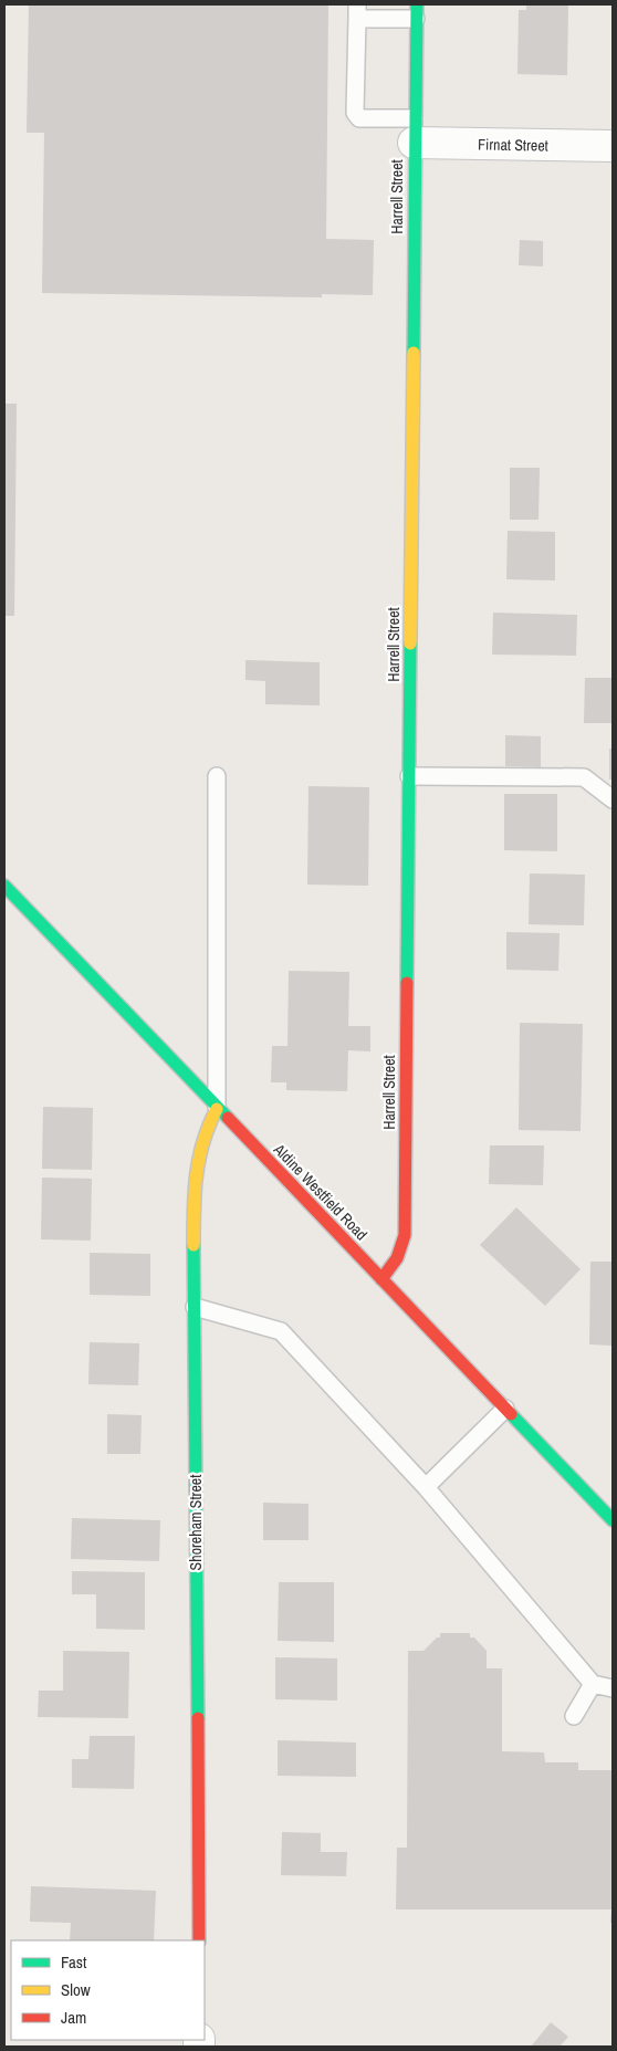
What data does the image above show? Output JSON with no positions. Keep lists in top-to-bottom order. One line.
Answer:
{"streets":{"street":["Firnat Street","Harrell Street","Aldine Westfield Road","Shoreham Street"]},"crossings":[["Firnat Street","Harrell Street"],["Harrell Street","Aldine Westfield Road"],["Aldine Westfield Road","Shoreham Street"]],"legend":["Fast","Slow","Jam"]}
